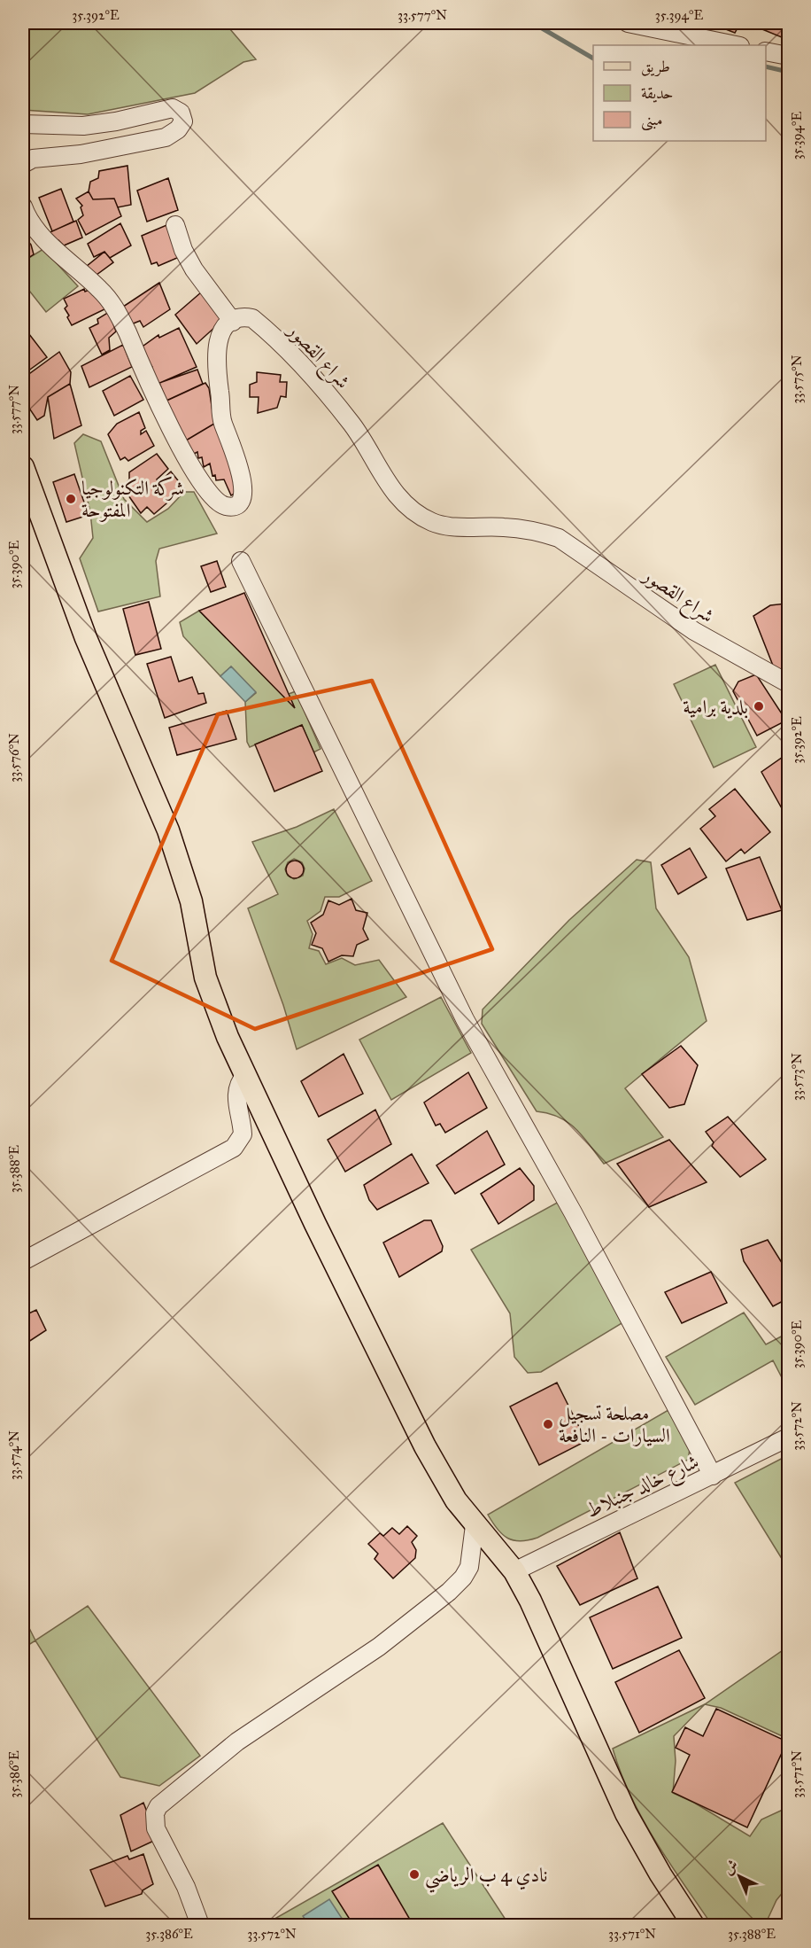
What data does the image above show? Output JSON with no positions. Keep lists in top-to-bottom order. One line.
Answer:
{"streets":{"street":["شراع القصور","شارع خالد جنبلاط"]},"places":["شركة التكنولوجيا المفتوحة","بلدية برامية","مصلحة تسجيل السيارات - النافعة","نادي 4 ب الرياضي"],"legend":["طريق","حديقة","مبنى"],"north":"top left","coordinates":["35.392°E","33.577°N","35.394°E","33.575°N","35.390°E","33.576°N","33.573°N","35.388°E","33.572°N","33.574°N","35.386°E","33.571°N"]}
